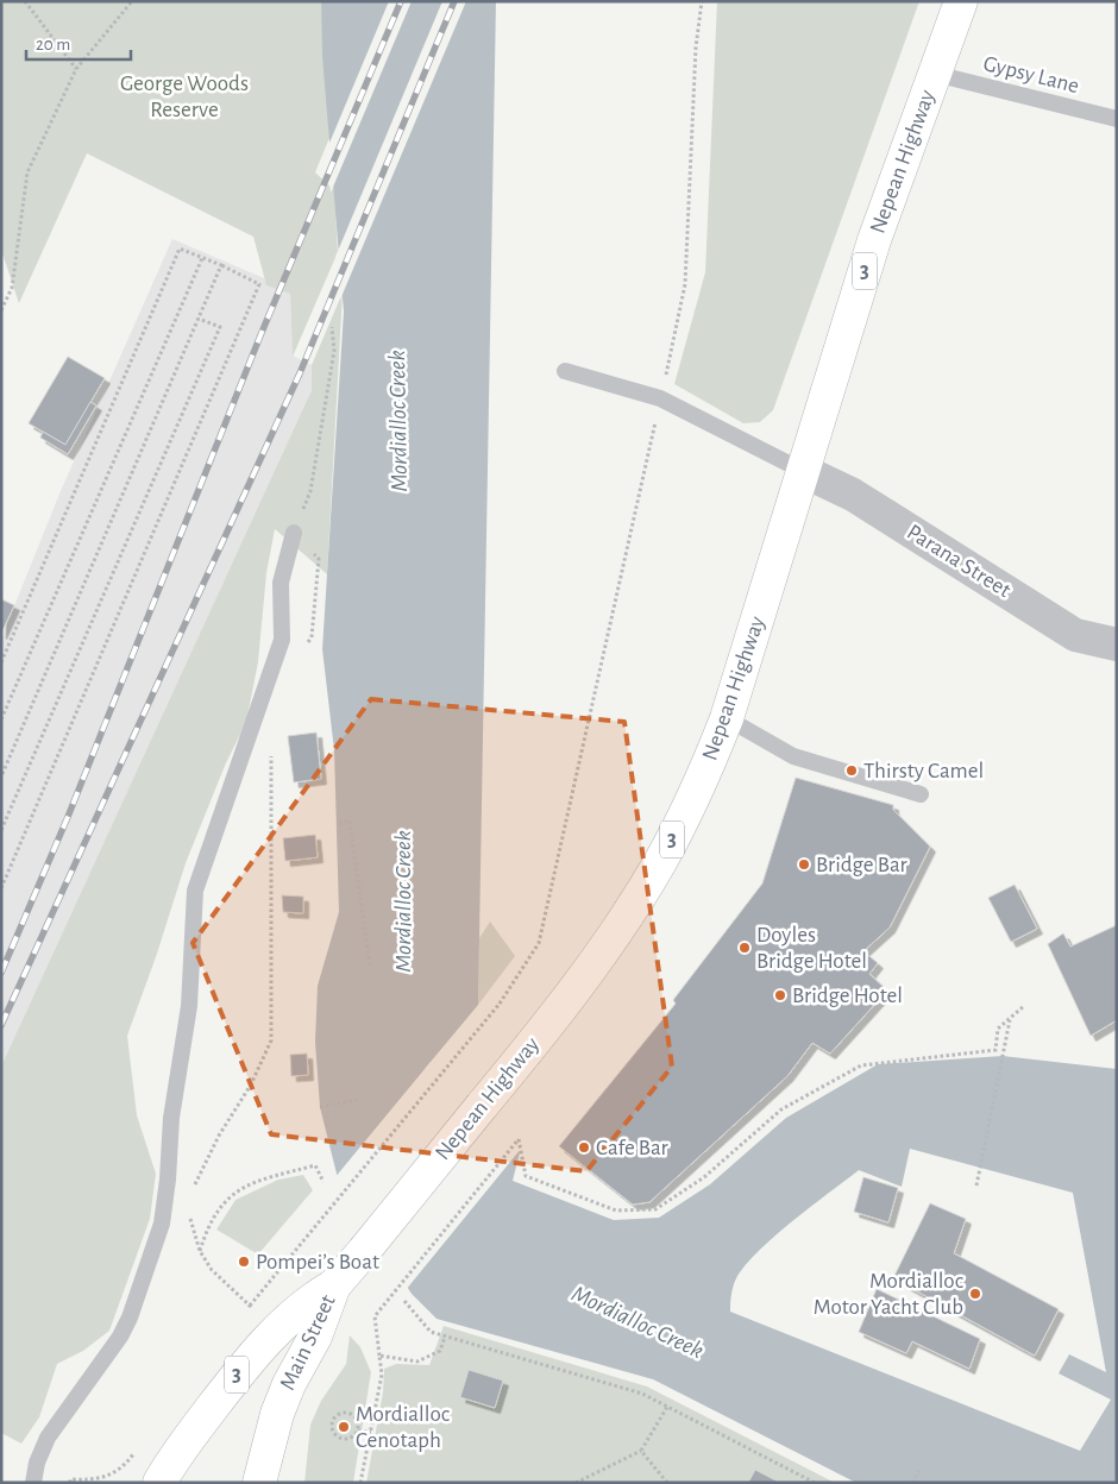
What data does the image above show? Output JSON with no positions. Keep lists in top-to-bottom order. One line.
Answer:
{"streets":{"highway":["Nepean Highway","3","Main Street"],"street":["Parana Street"],"lane":["Gypsy Lane"]},"crossings":[["Gypsy Lane","Nepean Highway"],["Nepean Highway","Parana Street"],["Nepean Highway","Main Street"]],"water":["Mordialloc Creek"],"parks":["George Woods Reserve"],"places":["Thirsty Camel","Bridge Bar","Doyles Bridge Hotel","Bridge Hotel","Cafe Bar","Pompei’s Boat","Mordialloc Motor Yacht Club","Mordialloc Cenotaph"],"scale_bar":"20 m"}
